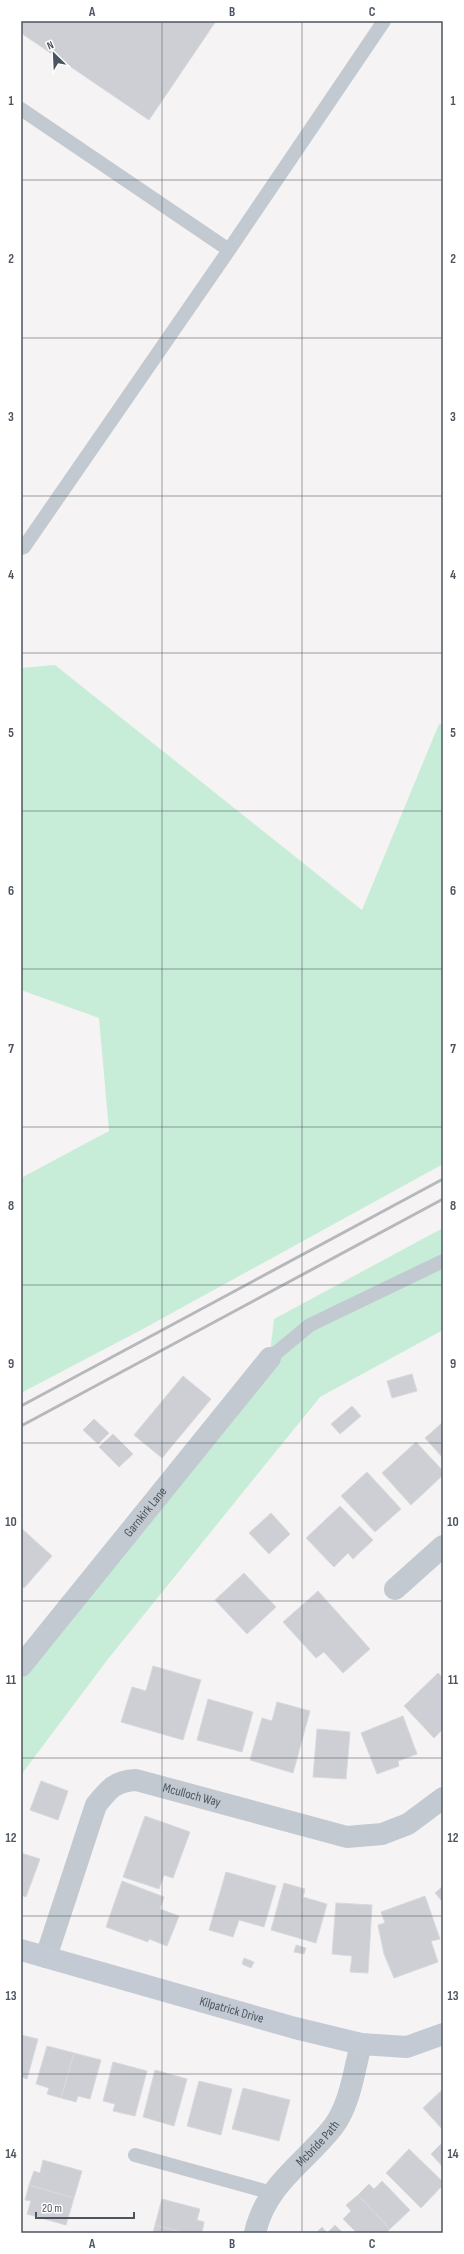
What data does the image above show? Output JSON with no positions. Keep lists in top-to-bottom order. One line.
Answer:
{"streets":{"street":["Garnkirk Lane","Mculloch Way","Kilpatrick Drive","Mcbride Path"]},"crossings":[["Mculloch Way","Kilpatrick Drive"],["Kilpatrick Drive","Mcbride Path"]],"scale_bar":"20 m","north":"top left","grid":{"columns":["A","B","C"],"rows":["1","2","3","4","5","6","7","8","9","10","11","12","13","14"]}}
